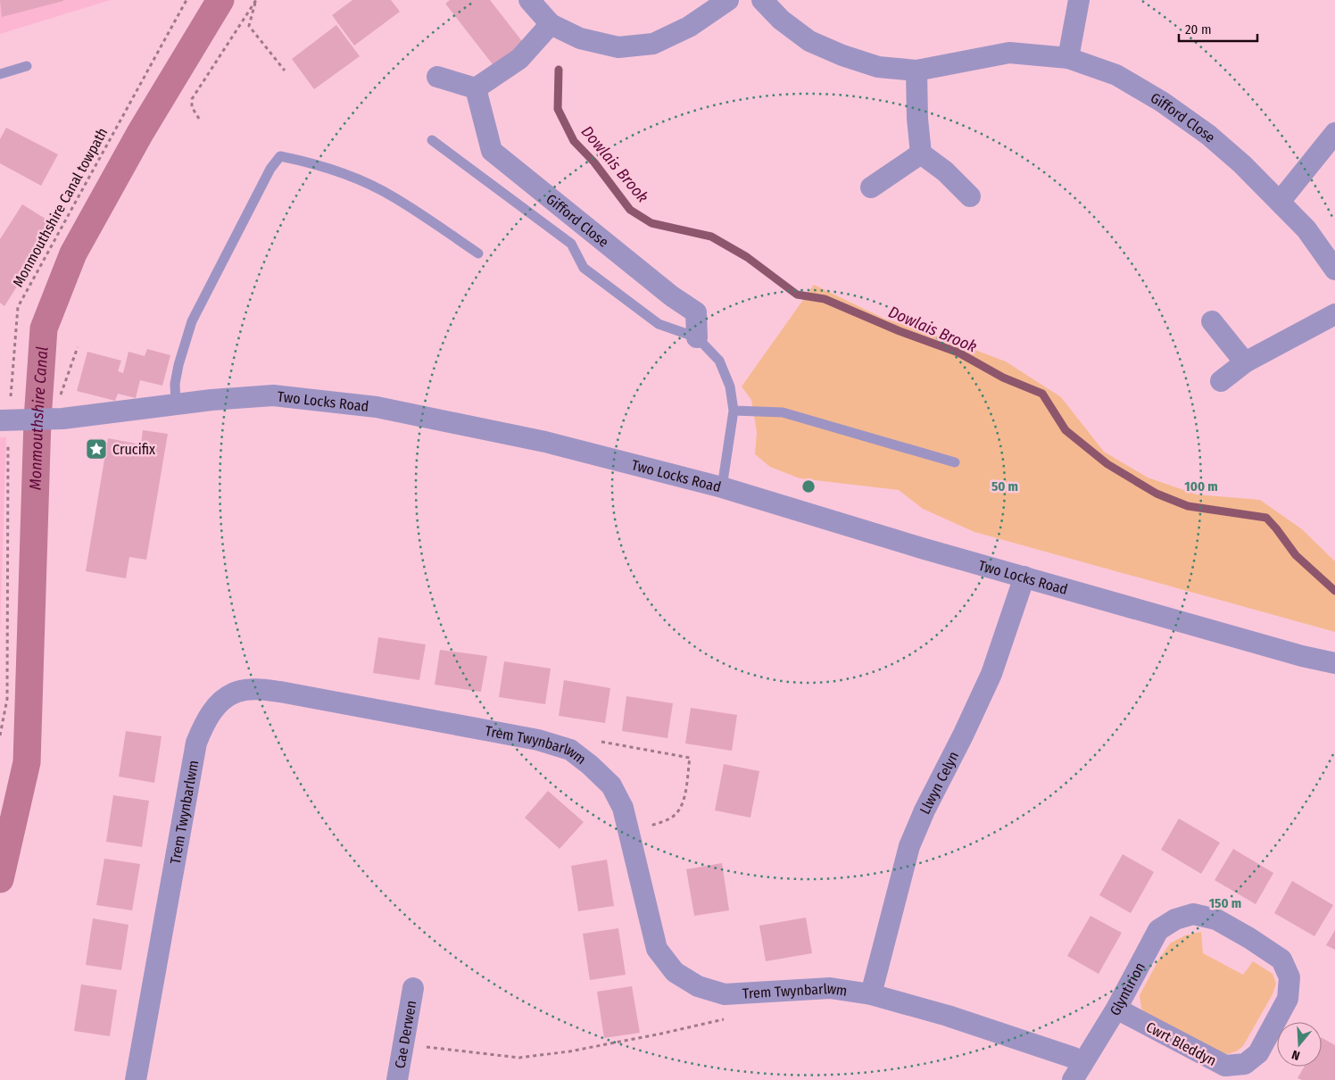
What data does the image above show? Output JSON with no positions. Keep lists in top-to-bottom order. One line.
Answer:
{"streets":{"street":["Gifford Close","Two Locks Road","Trem Twynbarlwm","Llwyn Celyn","Glyntirion","Cae Derwen","Cwrt Bleddyn"],"path":["Monmouthshire Canal towpath"]},"crossings":[["Monmouthshire Canal towpath","Two Locks Road"],["Two Locks Road","Llwyn Celyn"],["Trem Twynbarlwm","Llwyn Celyn"],["Trem Twynbarlwm","Glyntirion"],["Glyntirion","Cwrt Bleddyn"]],"water":["Dowlais Brook","Monmouthshire Canal"],"places":{"place":["Crucifix"]},"scale_bar":"20 m","north":"bottom","rings":["50 m","100 m","150 m"]}
